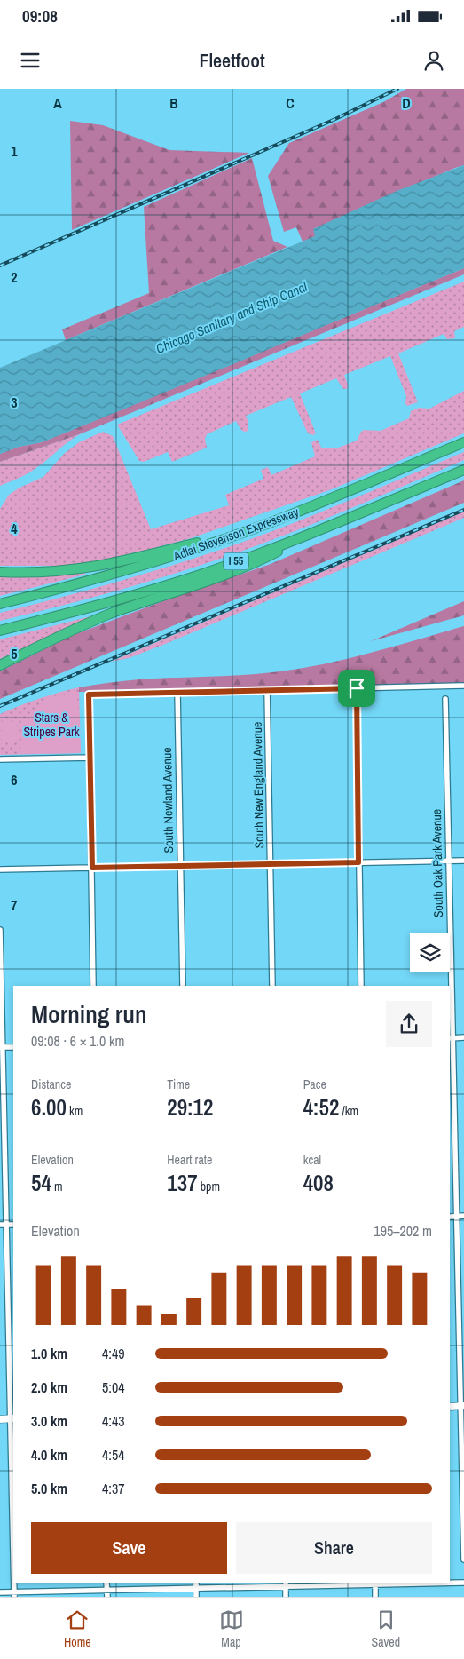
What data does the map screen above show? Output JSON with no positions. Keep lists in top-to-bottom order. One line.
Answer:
{"streets":{"highway":["Adlai Stevenson Expressway","I 55"],"street":["South New England Avenue","South Newland Avenue","South Oak Park Avenue"]},"water":["Chicago Sanitary and Ship Canal"],"parks":["Stars & Stripes Park"],"page":{"status":"09:08","header":"Fleetfoot","heading":["Morning run","09:08 · 6 × 1.0 km"],"stats":[["Distance","6.00 km"],["Time","29:12"],["Pace","4:52 /km"],["Elevation","54 m"],["Heart rate","137 bpm"],["kcal","408"]],"chart":["Elevation","195–202 m"],"list":[{"name":"1.0 km","note":"4:49"},{"name":"2.0 km","note":"5:04"},{"name":"3.0 km","note":"4:43"},{"name":"4.0 km","note":"4:54"},{"name":"5.0 km","note":"4:37"}],"buttons":["Save","Share"],"tabs":["Home","Map","Saved"]},"grid":{"columns":["A","B","C","D"],"rows":["1","2","3","4","5","6","7"]}}
